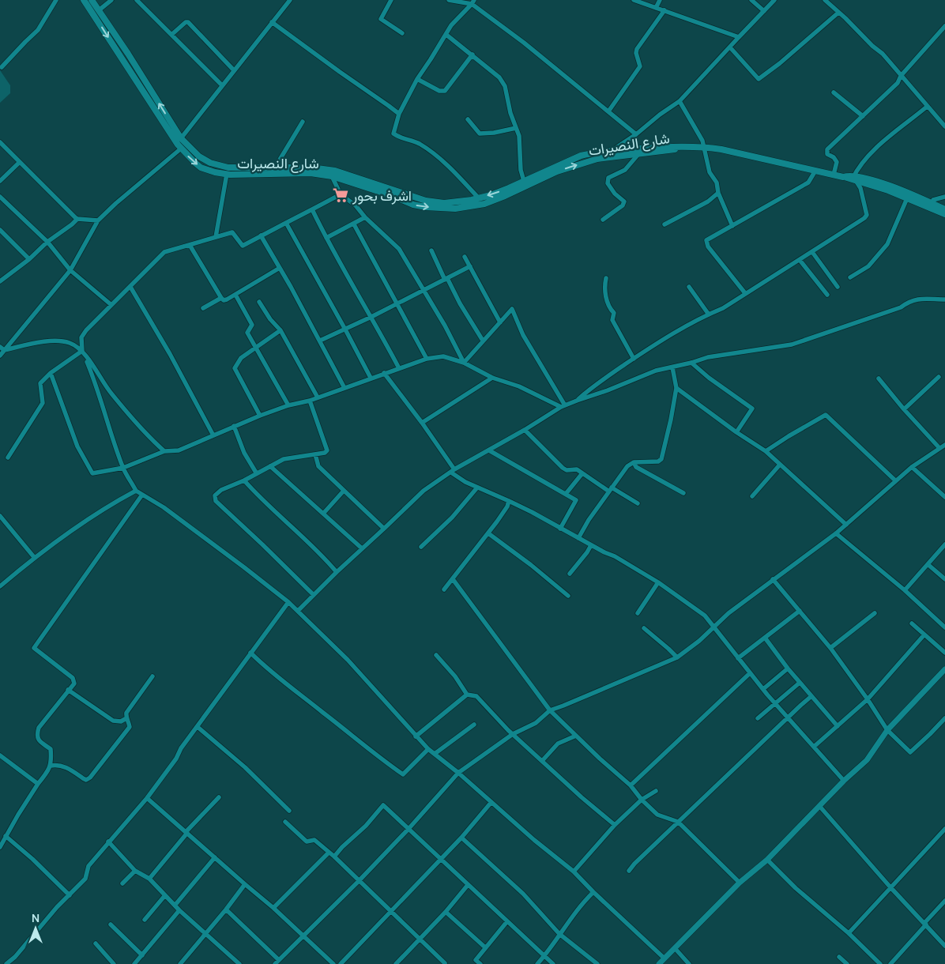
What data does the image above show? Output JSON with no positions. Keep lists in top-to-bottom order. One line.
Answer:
{"streets":{"main road":["شارع النصيرات"]},"places":{"supermarket":["اشرف بحور"]},"north":"top"}
